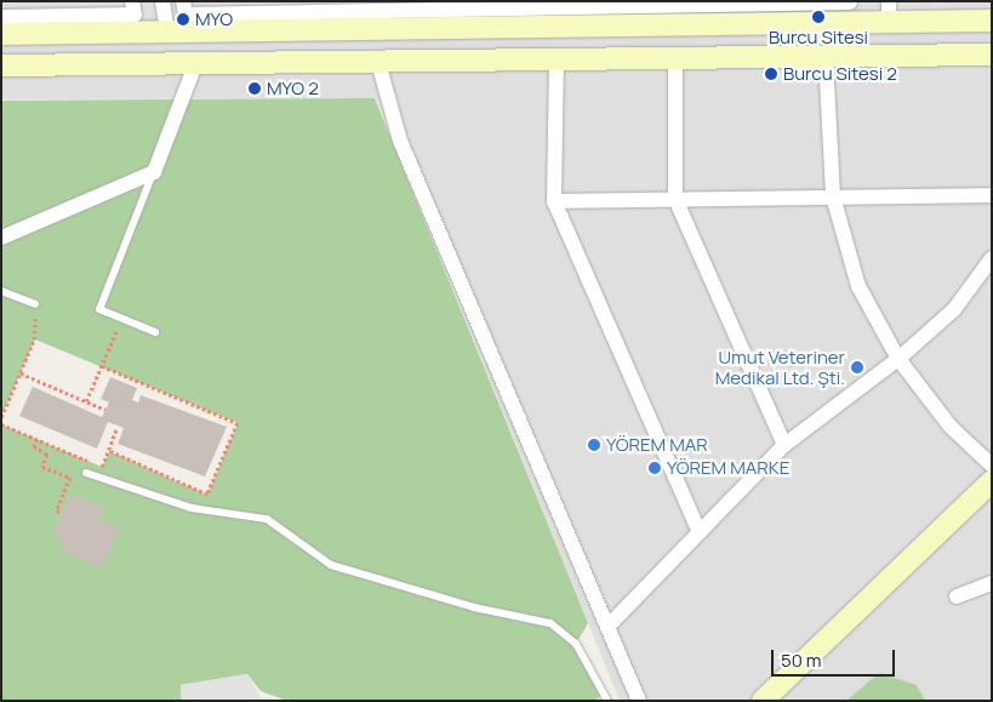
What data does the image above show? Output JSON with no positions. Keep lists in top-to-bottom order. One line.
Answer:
{"places":["Burcu Sitesi","MYO","Burcu Sitesi 2","MYO 2","Umut Veteriner Medikal Ltd. Şti.","YÖREM MAR","YÖREM MARKE"],"scale_bar":"50 m"}
